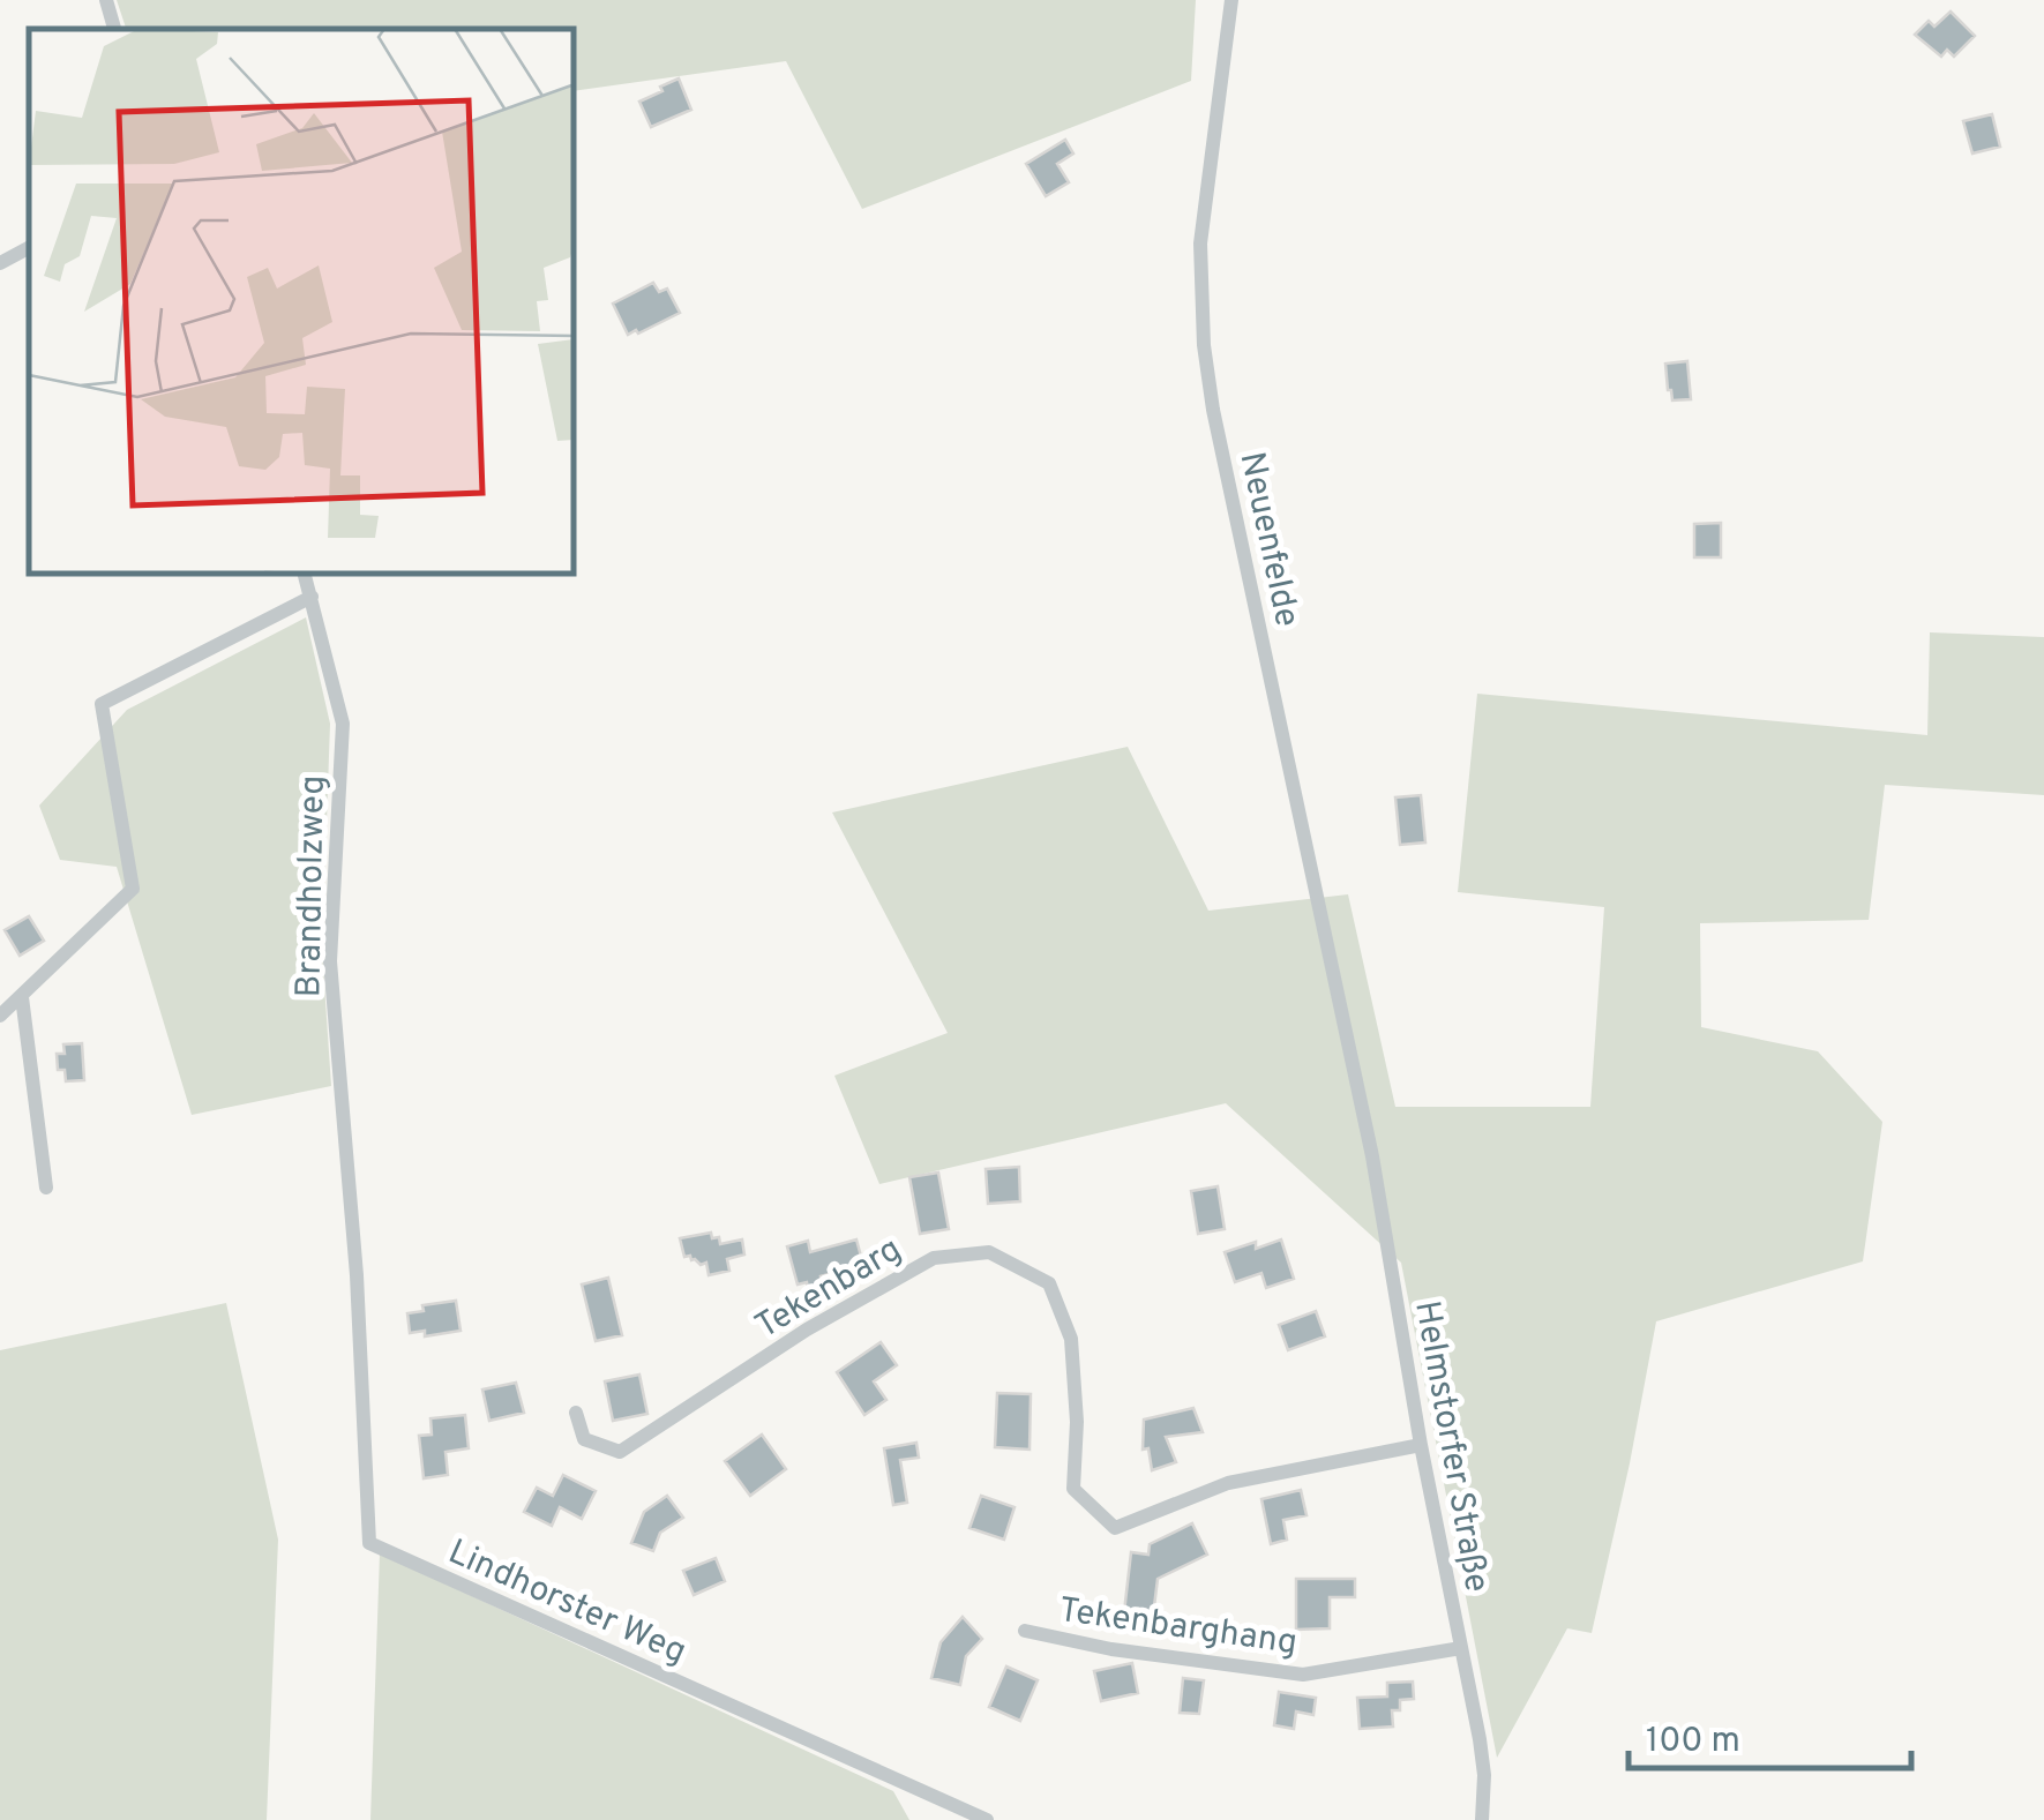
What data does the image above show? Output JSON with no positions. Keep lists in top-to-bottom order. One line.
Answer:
{"streets":{"street":["Neuenfelde","Brandholzweg","Tekenbarg","Helmstorfer Straße","Lindhorster Weg","Tekenbarghang"]},"crossings":[["Neuenfelde","Helmstorfer Straße"],["Brandholzweg","Lindhorster Weg"],["Tekenbarg","Helmstorfer Straße"],["Helmstorfer Straße","Tekenbarghang"]],"scale_bar":"100 m"}
